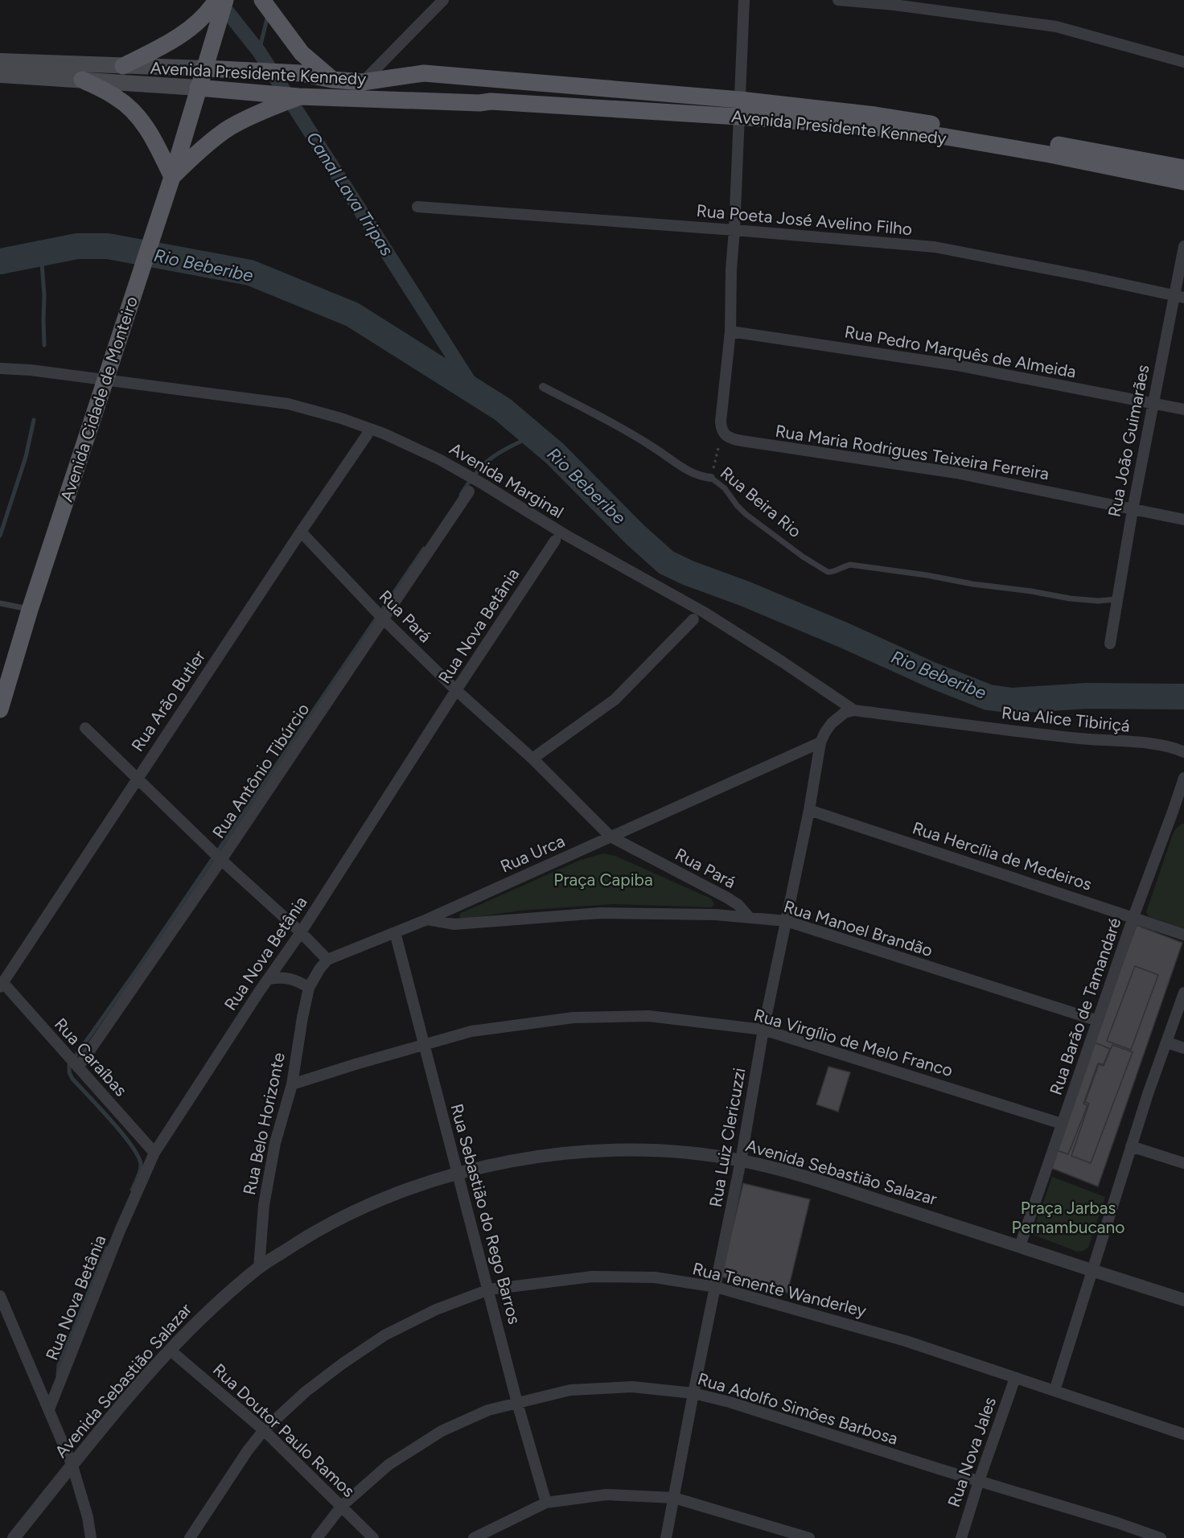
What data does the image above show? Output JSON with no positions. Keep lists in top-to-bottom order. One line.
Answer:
{"streets":{"main road":["Avenida Presidente Kennedy","Avenida Cidade de Monteiro"],"street":["Rua Poeta José Avelino Filho","Rua Pedro Marquês de Almeida","Rua João Guimarães","Rua Maria Rodrigues Teixeira Ferreira","Avenida Marginal","Rua Beira Rio","Rua Pará","Rua Nova Betânia","Rua Arão Butler","Rua Alice Tibiriçá","Rua Antônio Tibúrcio","Rua Urca","Rua Hercília de Medeiros","Rua Manoel Brandão","Rua Barão de Tamandaré","Rua Virgílio de Melo Franco","Rua Caraíbas","Rua Belo Horizonte","Rua Luiz Clericuzzi","Avenida Sebastião Salazar","Rua Sebastião do Rego Barros","Rua Tenente Wanderley","Rua Adolfo Simões Barbosa","Rua Doutor Paulo Ramos","Rua Nova Jales"]},"crossings":[["Avenida Presidente Kennedy","Avenida Cidade de Monteiro"],["Rua Poeta José Avelino Filho","Rua João Guimarães"],["Rua Pedro Marquês de Almeida","Rua João Guimarães"],["Avenida Cidade de Monteiro","Avenida Marginal"],["Rua João Guimarães","Rua Maria Rodrigues Teixeira Ferreira"],["Rua João Guimarães","Rua Beira Rio"],["Avenida Marginal","Rua Alice Tibiriçá"],["Rua Pará","Rua Nova Betânia"],["Rua Pará","Rua Arão Butler"],["Rua Pará","Rua Antônio Tibúrcio"],["Rua Pará","Rua Urca"],["Rua Pará","Rua Manoel Brandão"],["Rua Nova Betânia","Rua Caraíbas"],["Rua Arão Butler","Rua Caraíbas"],["Rua Antônio Tibúrcio","Rua Caraíbas"],["Rua Urca","Rua Manoel Brandão"],["Rua Urca","Rua Luiz Clericuzzi"],["Rua Urca","Rua Sebastião do Rego Barros"],["Rua Hercília de Medeiros","Rua Barão de Tamandaré"],["Rua Hercília de Medeiros","Rua Luiz Clericuzzi"],["Rua Manoel Brandão","Rua Barão de Tamandaré"],["Rua Manoel Brandão","Rua Luiz Clericuzzi"],["Rua Barão de Tamandaré","Rua Virgílio de Melo Franco"],["Rua Barão de Tamandaré","Avenida Sebastião Salazar"],["Rua Virgílio de Melo Franco","Rua Belo Horizonte"],["Rua Virgílio de Melo Franco","Rua Luiz Clericuzzi"],["Rua Virgílio de Melo Franco","Rua Sebastião do Rego Barros"],["Rua Belo Horizonte","Avenida Sebastião Salazar"],["Rua Luiz Clericuzzi","Avenida Sebastião Salazar"],["Rua Luiz Clericuzzi","Rua Tenente Wanderley"],["Rua Luiz Clericuzzi","Rua Adolfo Simões Barbosa"],["Avenida Sebastião Salazar","Rua Sebastião do Rego Barros"],["Avenida Sebastião Salazar","Rua Doutor Paulo Ramos"],["Rua Sebastião do Rego Barros","Rua Tenente Wanderley"],["Rua Sebastião do Rego Barros","Rua Adolfo Simões Barbosa"],["Rua Tenente Wanderley","Rua Doutor Paulo Ramos"],["Rua Tenente Wanderley","Rua Nova Jales"],["Rua Adolfo Simões Barbosa","Rua Doutor Paulo Ramos"],["Rua Adolfo Simões Barbosa","Rua Nova Jales"]],"water":["Canal Lava Tripas","Rio Beberibe"],"parks":["Praça Capiba","Praça Jarbas Pernambucano"]}
